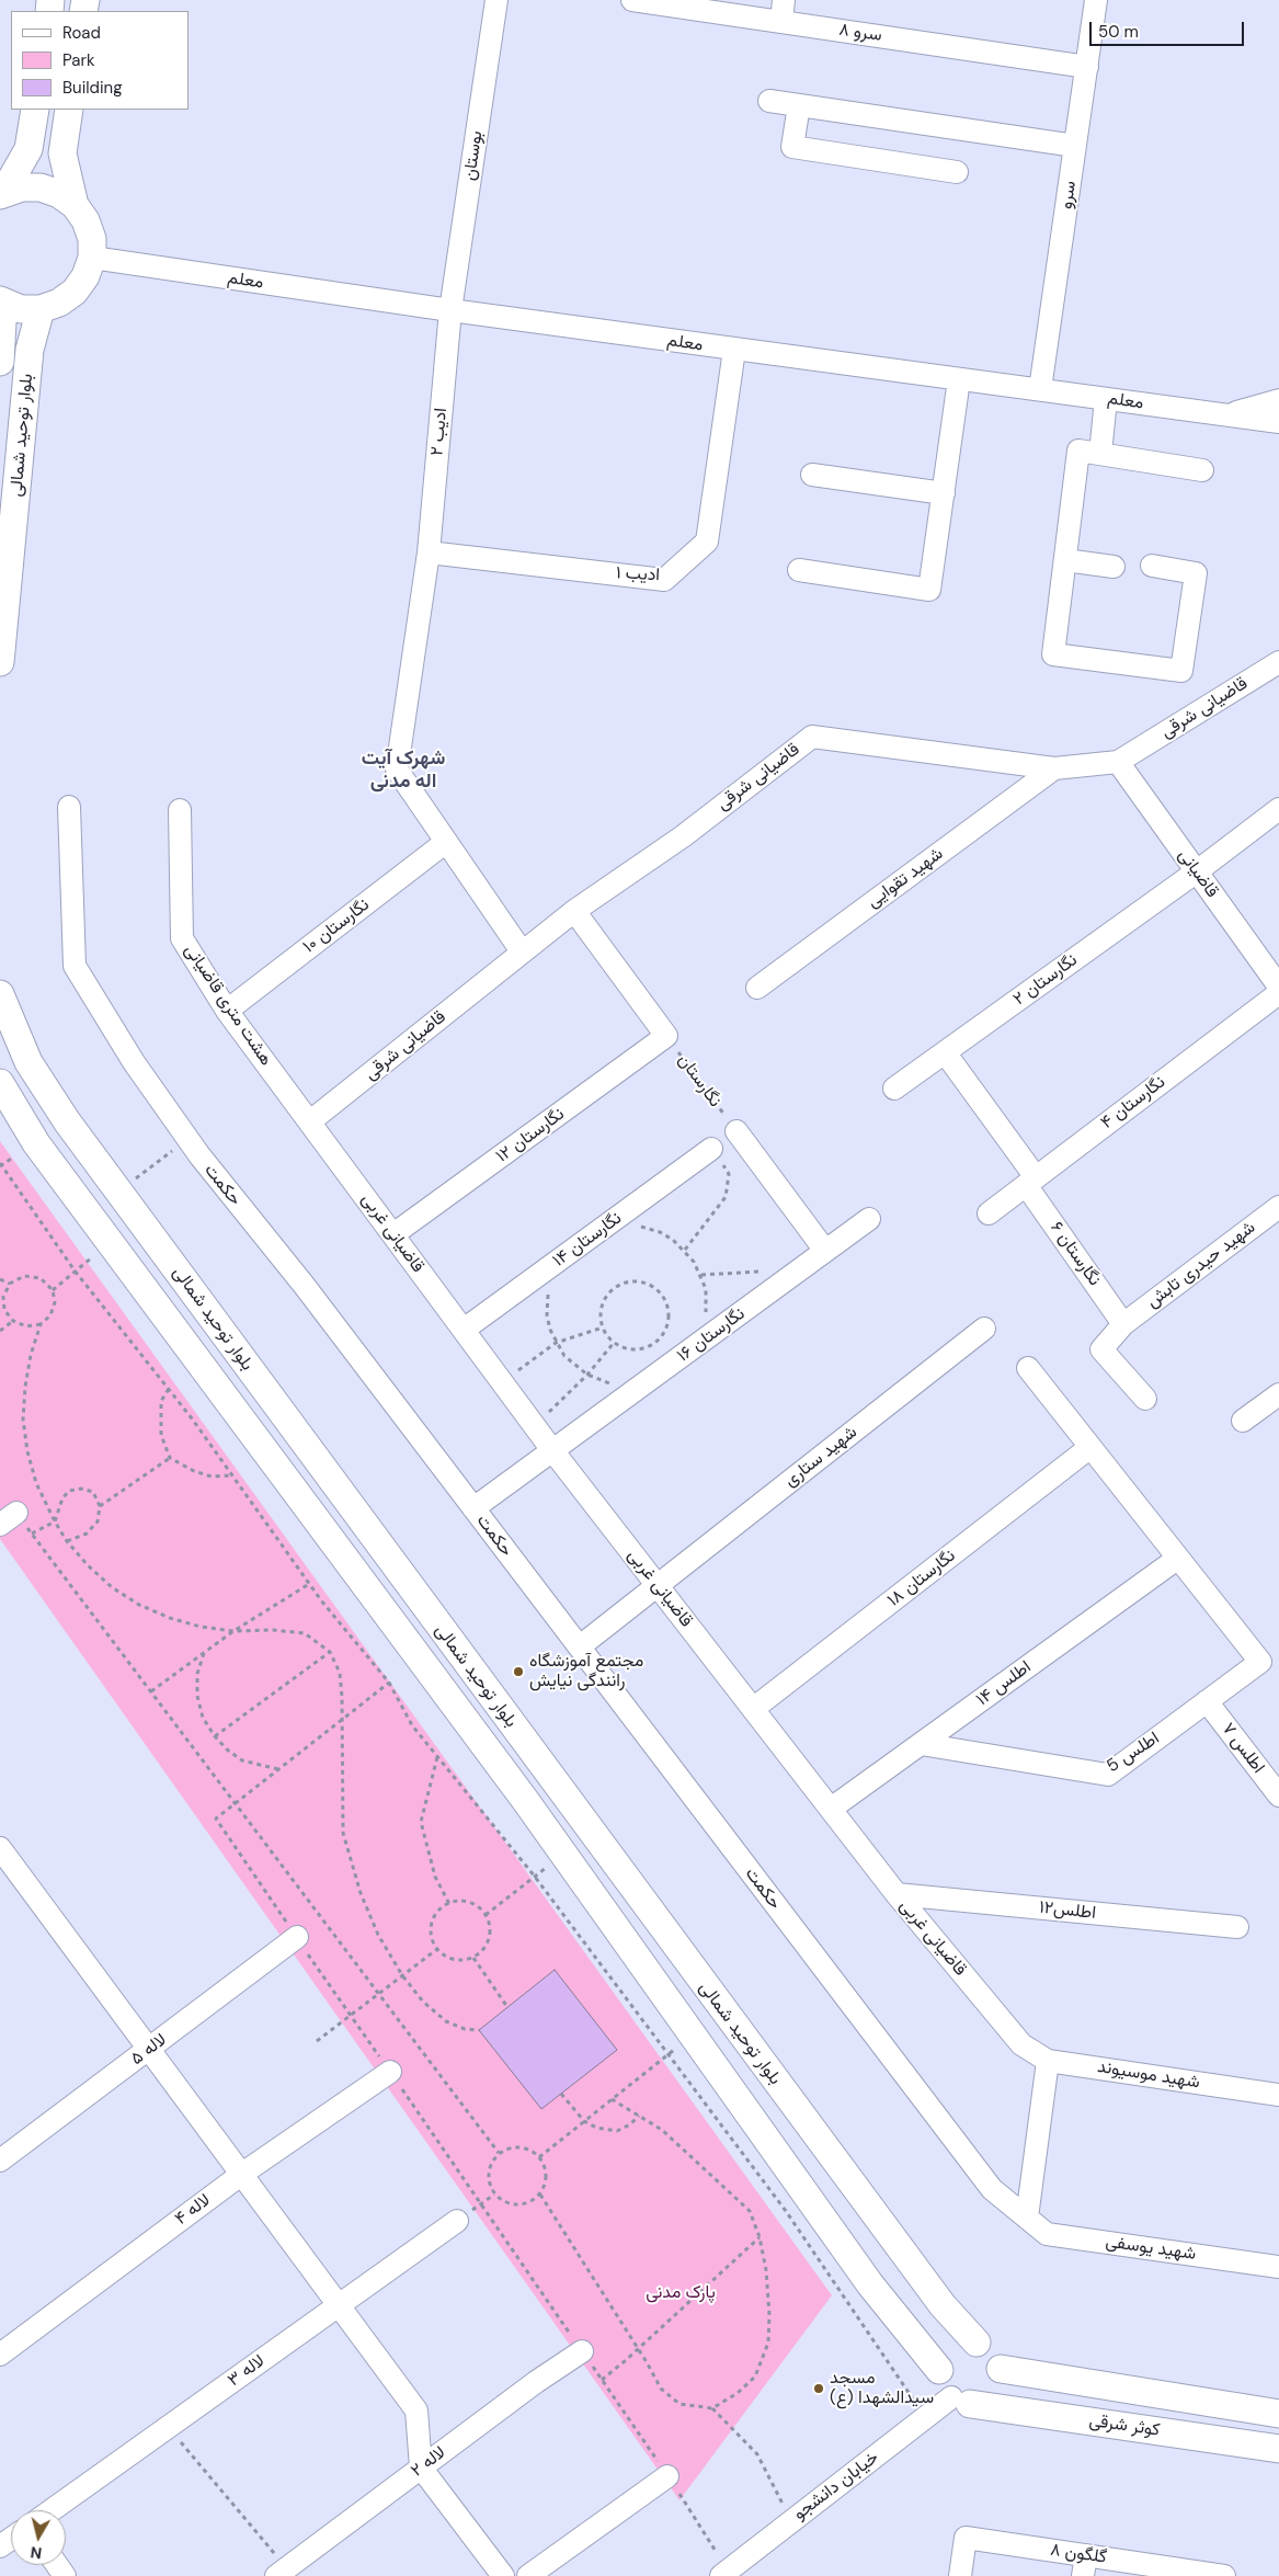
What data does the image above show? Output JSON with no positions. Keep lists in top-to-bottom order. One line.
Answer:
{"streets":{"main road":["بلوار توحید شمالی","کوثر شرقی"],"street":["سرو ۸","بوستان","سرو","معلم","ادیب ۲","ادیب ۱","قاضیانی شرقی","قاضیانی","شهید تقوایی","نگارستان ۱۰","نگارستان ۲","هشت متری قاضیانی","نگارستان","نگارستان ۴","نگارستان ۱۲","حکمت","قاضیانی غربی","نگارستان ۱۴","نگارستان ۶","شهید حیدری تابش","نگارستان ۱۶","شهید ستاری","نگارستان ۱۸","اطلس ۱۴","اطلس ۷","اطلس 5","اطلس۱۲","لاله ۵","شهید موسیوند","لاله ۴","شهید یوسفی","لاله ۳","لاله ۲","خیابان دانشجو","گلگون ۸"]},"crossings":[["سرو ۸","سرو"],["بوستان","معلم"],["بوستان","ادیب ۲"],["سرو","معلم"],["معلم","ادیب ۲"],["معلم","ادیب ۱"],["ادیب ۲","ادیب ۱"],["ادیب ۲","قاضیانی شرقی"],["ادیب ۲","نگارستان ۱۰"],["بلوار توحید شمالی","کوثر شرقی"],["بلوار توحید شمالی","خیابان دانشجو"],["قاضیانی شرقی","قاضیانی"],["قاضیانی شرقی","شهید تقوایی"],["قاضیانی شرقی","هشت متری قاضیانی"],["قاضیانی شرقی","نگارستان"],["قاضیانی شرقی","قاضیانی غربی"],["قاضیانی","نگارستان ۲"],["نگارستان ۱۰","هشت متری قاضیانی"],["نگارستان ۲","نگارستان ۶"],["هشت متری قاضیانی","قاضیانی غربی"],["نگارستان","نگارستان ۱۲"],["نگارستان ۴","نگارستان ۶"],["نگارستان ۱۲","قاضیانی غربی"],["حکمت","نگارستان ۱۶"],["حکمت","شهید ستاری"],["حکمت","شهید یوسفی"],["قاضیانی غربی","نگارستان ۱۴"],["قاضیانی غربی","نگارستان ۱۶"],["قاضیانی غربی","شهید ستاری"],["قاضیانی غربی","نگارستان ۱۸"],["قاضیانی غربی","اطلس ۱۴"],["قاضیانی غربی","اطلس۱۲"],["قاضیانی غربی","شهید موسیوند"],["نگارستان ۶","شهید حیدری تابش"],["اطلس ۱۴","اطلس 5"],["اطلس ۷","اطلس 5"],["کوثر شرقی","خیابان دانشجو"]],"districts":["شهرک آیت اله مدنی"],"parks":["پارک مدنی"],"places":["مجتمع آموزشگاه رانندگی نیایش","مسجد سیدالشهدا (ع)"],"legend":["Road","Park","Building"],"scale_bar":"50 m","north":"bottom"}
